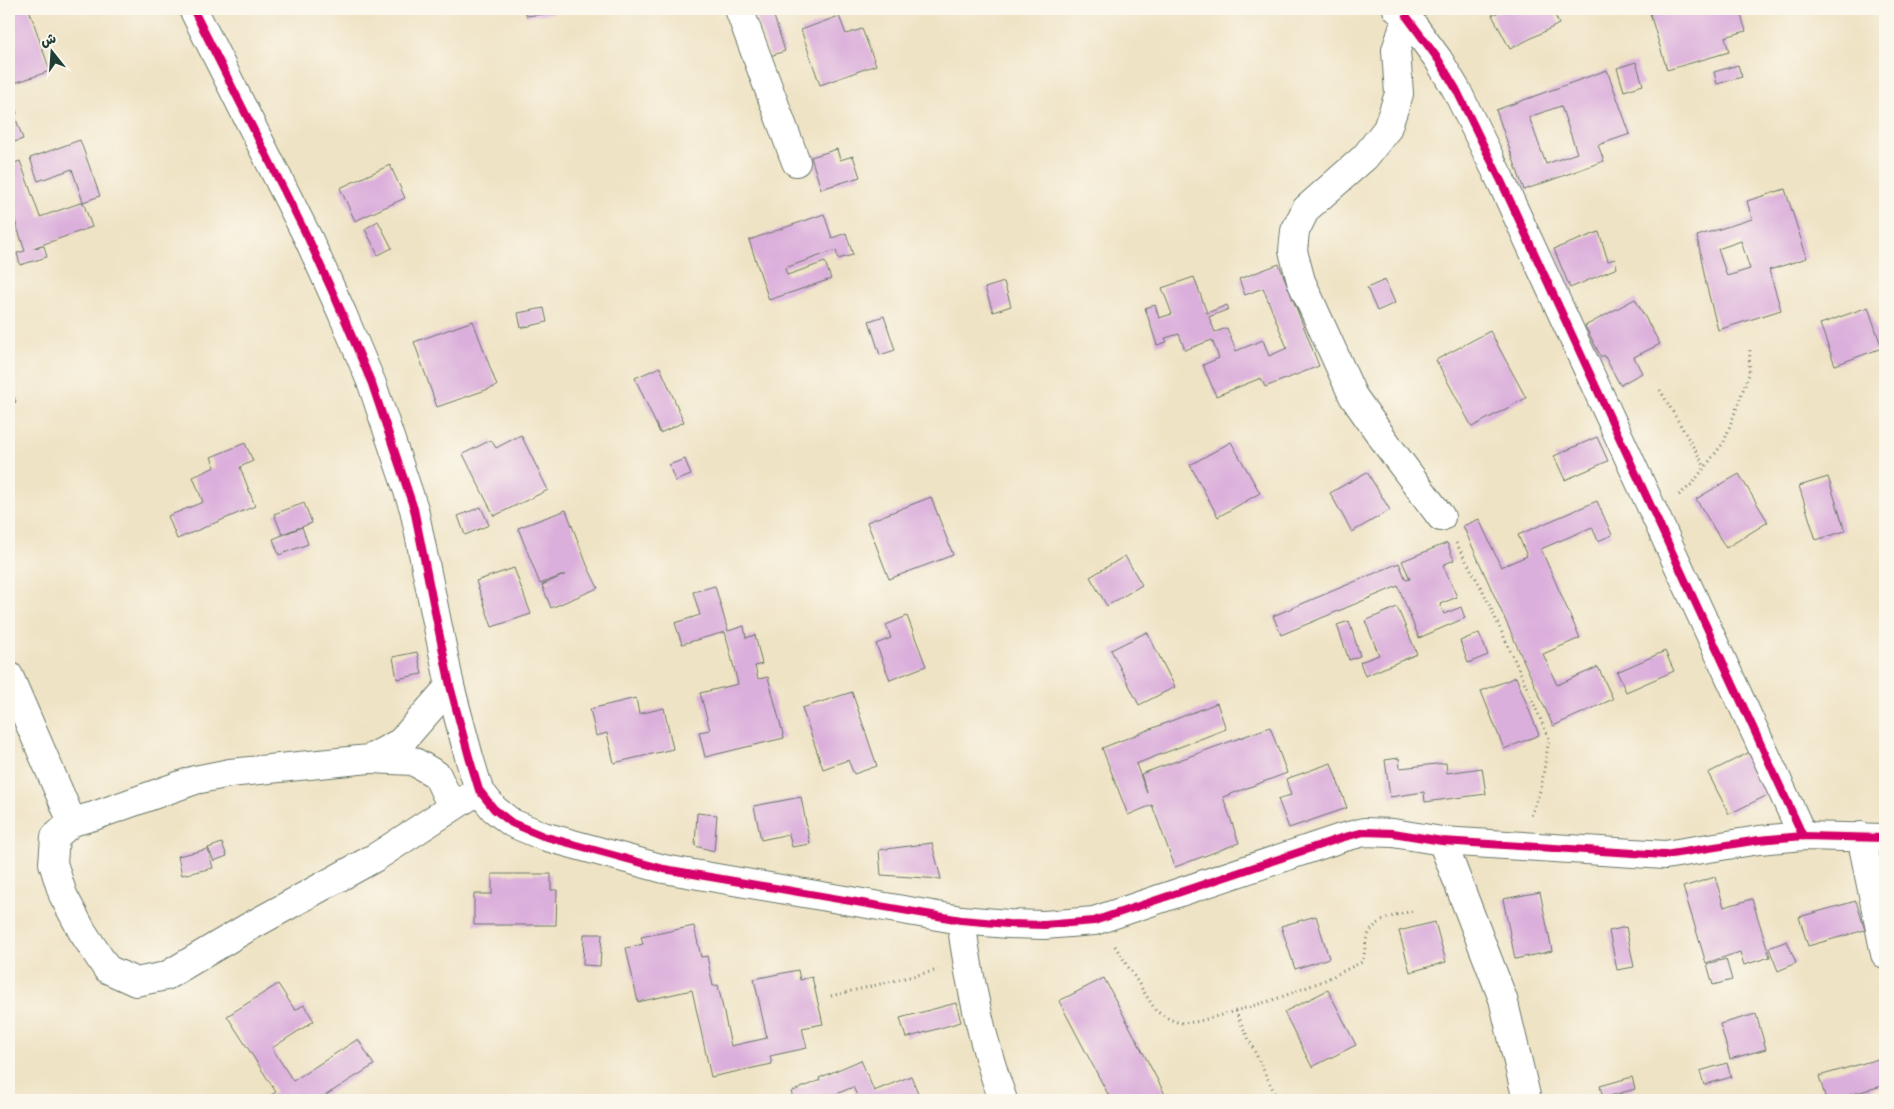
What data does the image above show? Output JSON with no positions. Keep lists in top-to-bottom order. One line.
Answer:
{"north":"top"}
